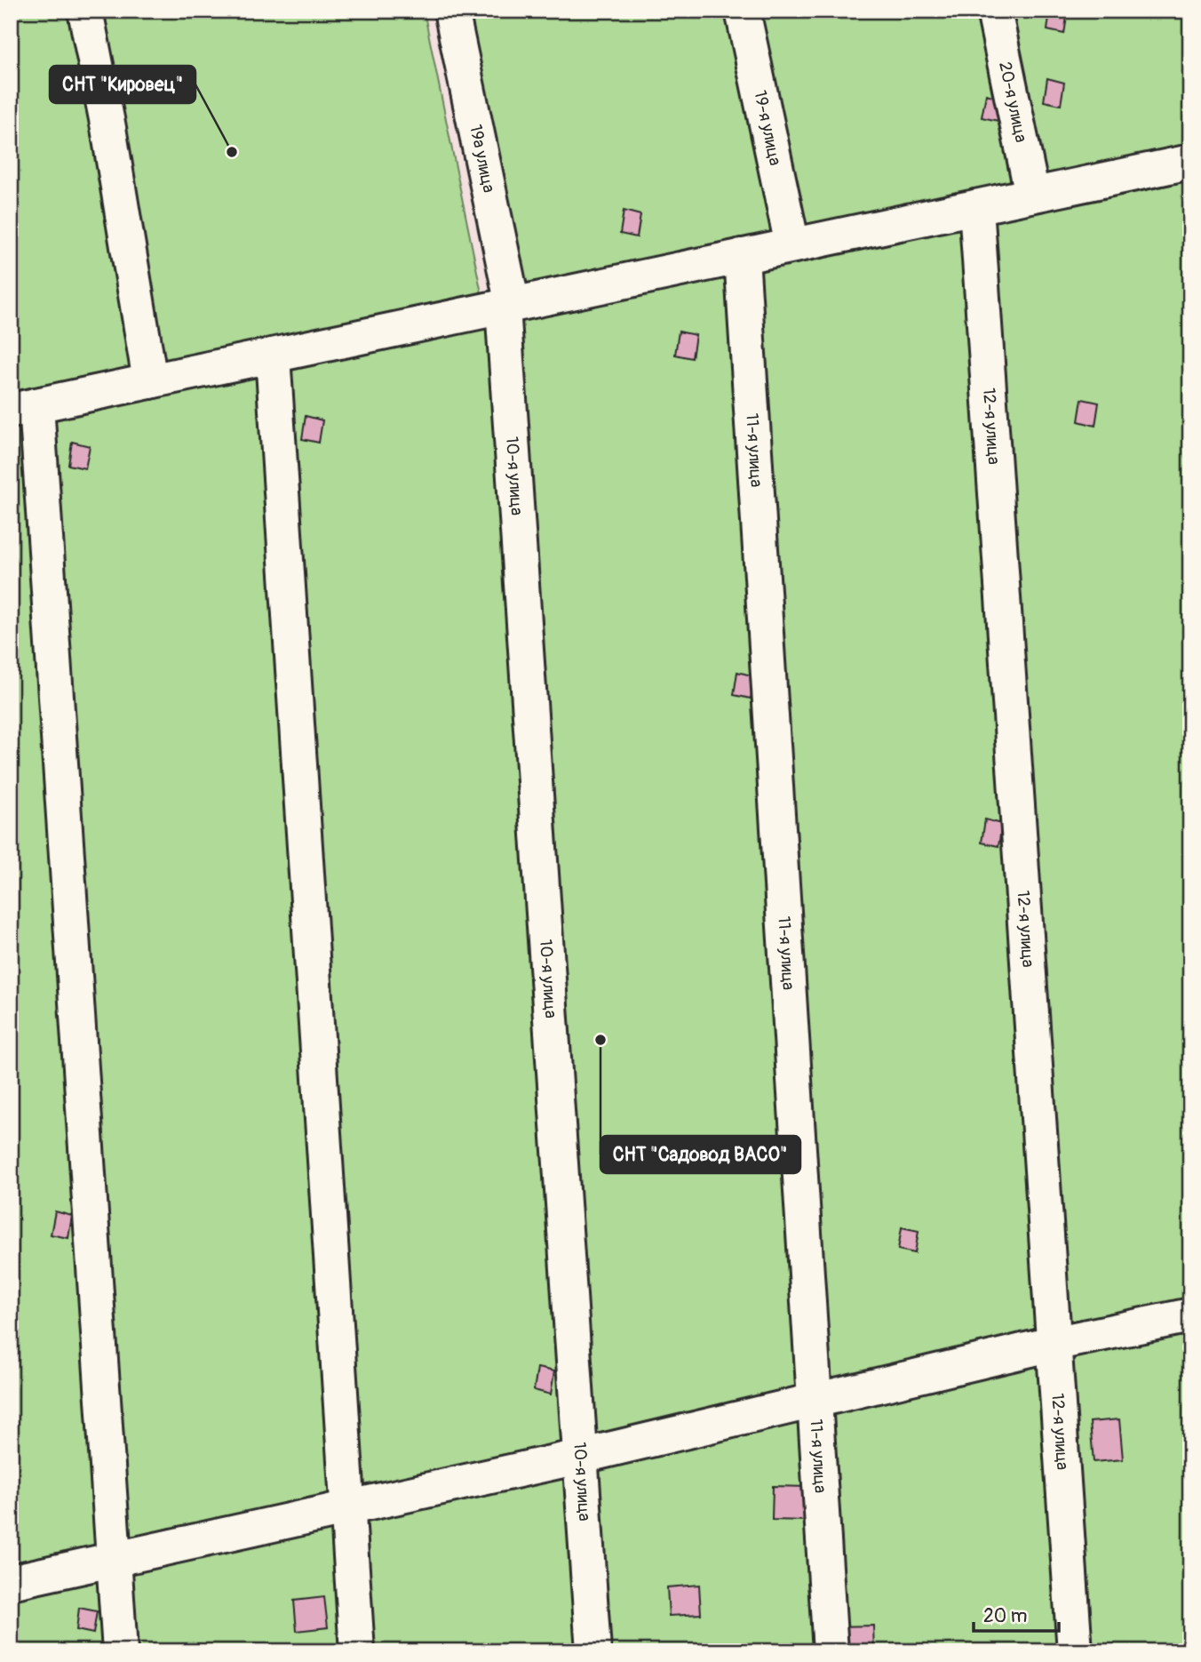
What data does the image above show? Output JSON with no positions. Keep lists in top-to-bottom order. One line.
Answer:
{"streets":{"street":["20-я улица","19-я улица","19а улица","12-я улица","11-я улица","10-я улица"]},"crossings":[["19а улица","10-я улица"]],"places":["СНТ \"Кировец\"","СНТ \"Садовод ВАСО\""],"scale_bar":"20 m"}
